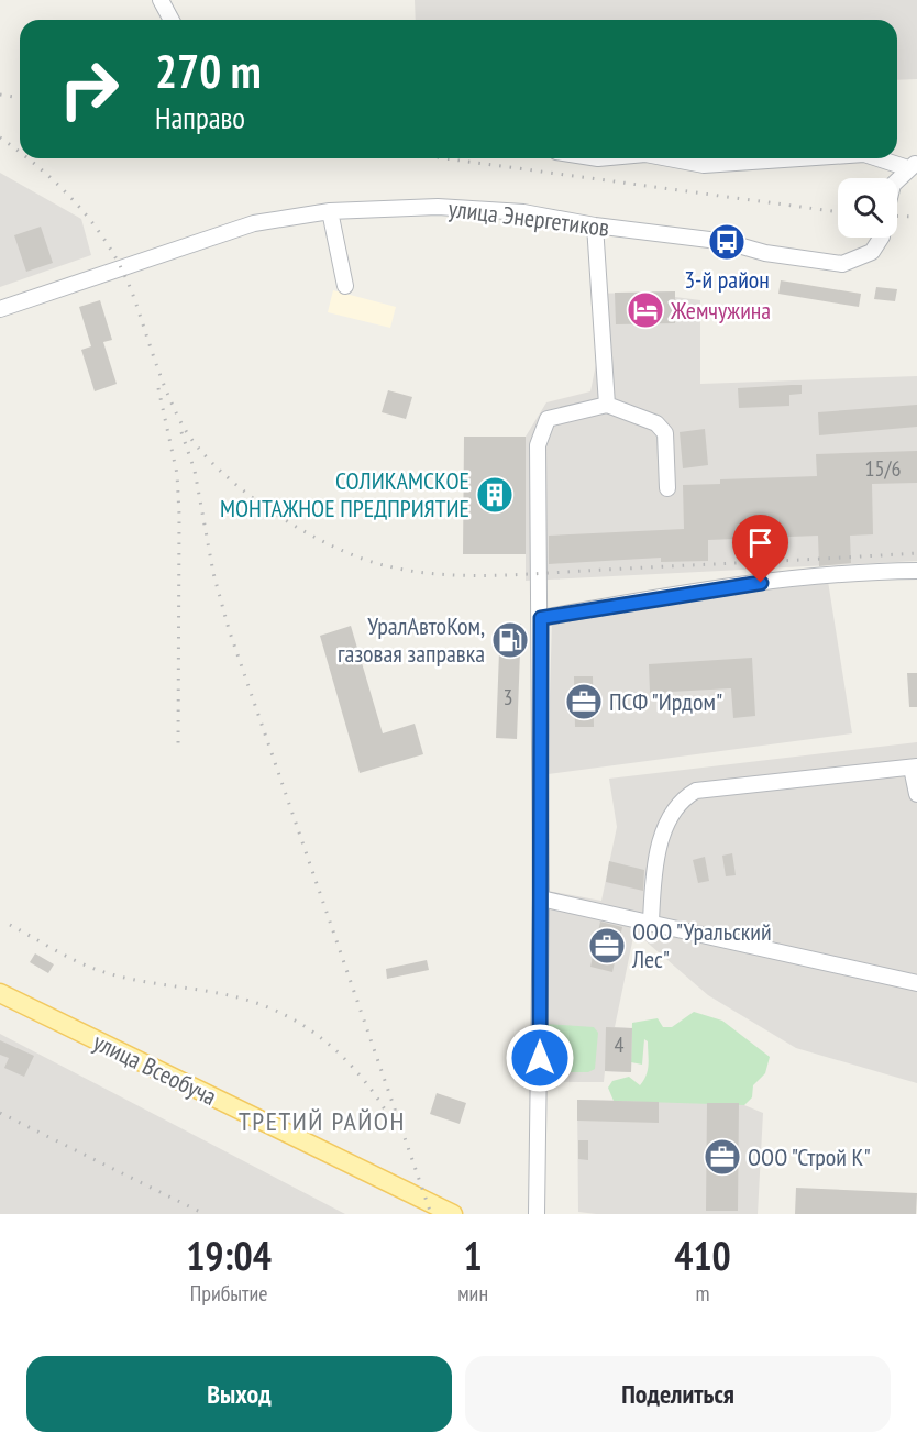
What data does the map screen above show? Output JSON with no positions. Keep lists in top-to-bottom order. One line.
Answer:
{"streets":{"main road":["улица Всеобуча"],"street":["улица Энергетиков"]},"districts":["ТРЕТИЙ РАЙОН"],"places":{"bus stop":["3-й район"],"hotel":["Жемчужина"],"building":["СОЛИКАМСКОЕ МОНТАЖНОЕ ПРЕДПРИЯТИЕ"],"fuel station":["УралАвтоКом, газовая заправка"],"office":["ПСФ \"Ирдом\"","ООО \"Уральский Лес\"","ООО \"Строй К\""]},"house_numbers":["15/6","3","4"],"page":{"turn":["270 m","Направо"],"eta":["19:04","Прибытие","1","мин","410","m"],"buttons":["Выход","Поделиться"]}}
